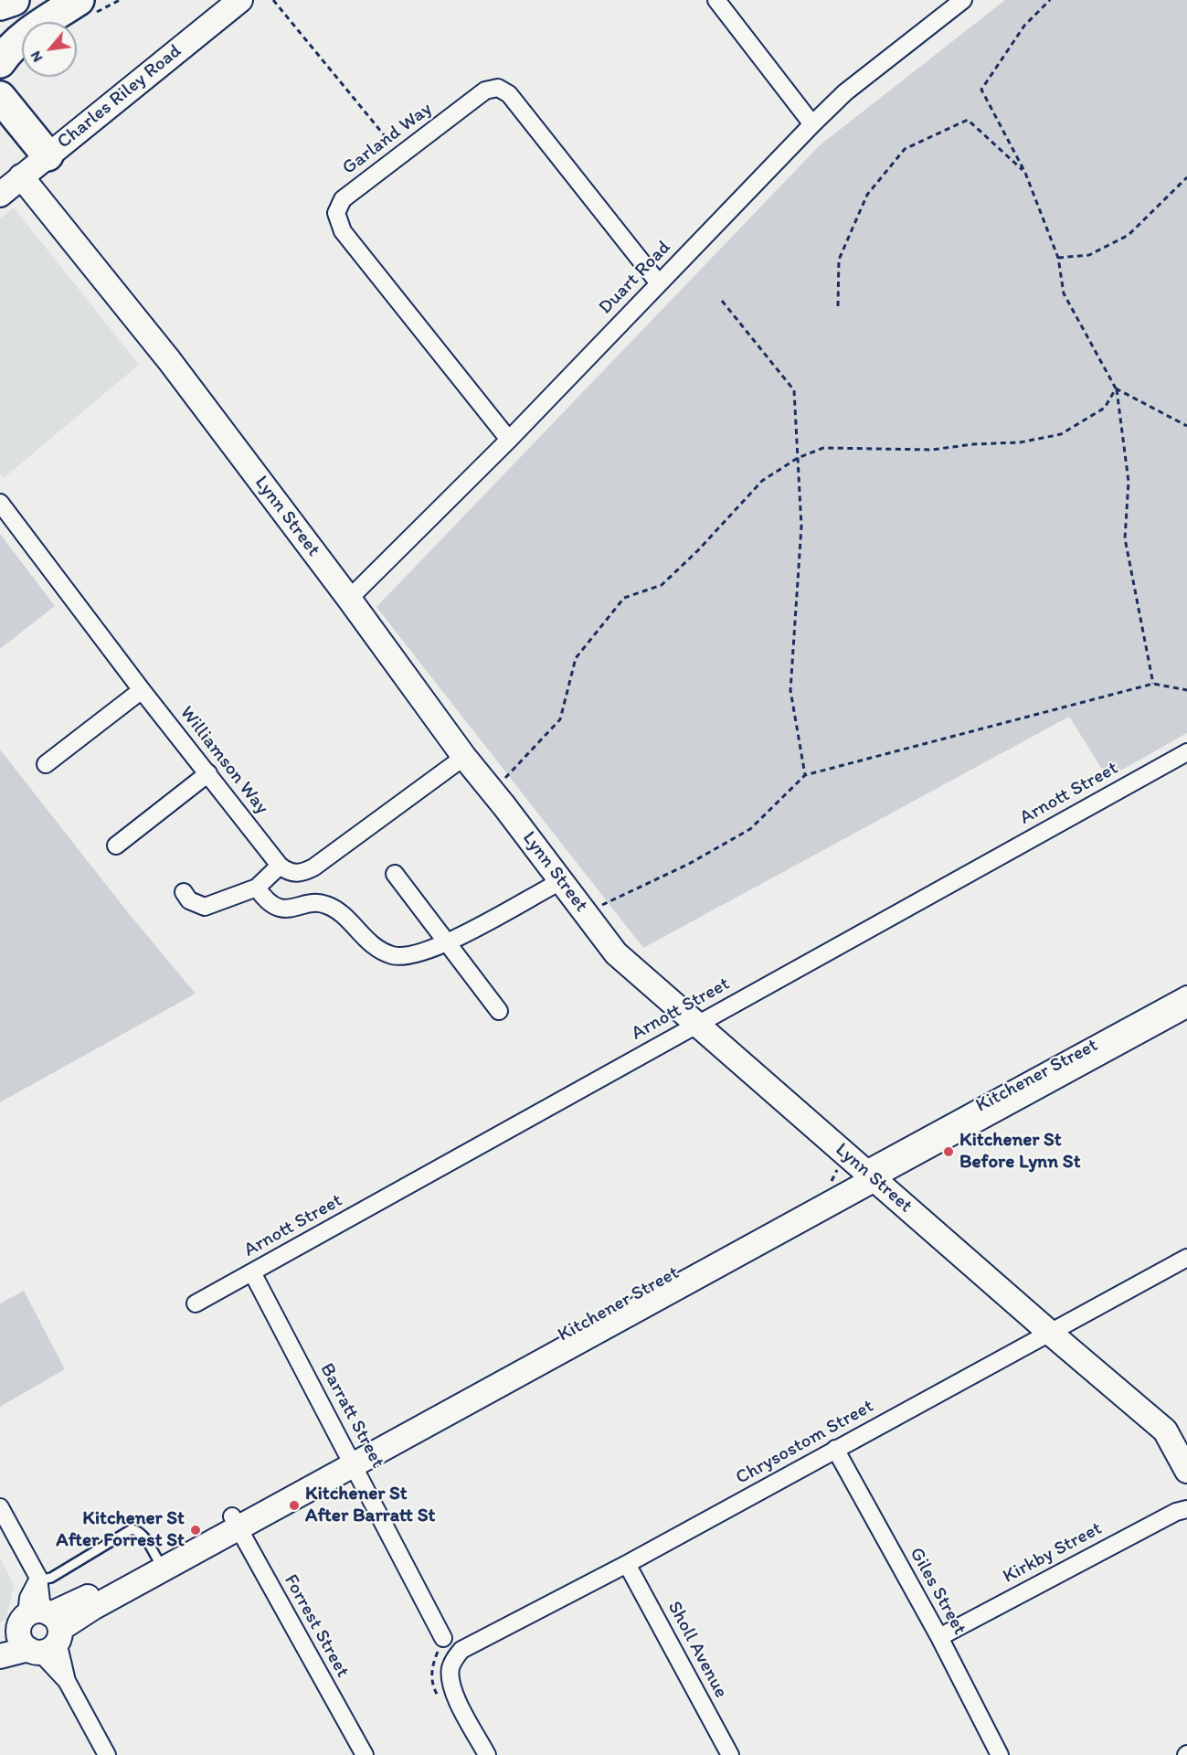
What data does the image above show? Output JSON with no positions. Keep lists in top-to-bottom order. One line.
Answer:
{"streets":{"street":["Charles Riley Road","Garland Way","Duart Road","Lynn Street","Williamson Way","Arnott Street","Kitchener Street","Barratt Street","Chrysostom Street","Kirkby Street","Giles Street","Forrest Street","Sholl Avenue"]},"crossings":[["Charles Riley Road","Lynn Street"],["Garland Way","Duart Road"],["Duart Road","Lynn Street"],["Lynn Street","Arnott Street"],["Lynn Street","Kitchener Street"],["Lynn Street","Chrysostom Street"],["Arnott Street","Barratt Street"],["Kitchener Street","Barratt Street"],["Kitchener Street","Forrest Street"],["Chrysostom Street","Giles Street"],["Chrysostom Street","Sholl Avenue"],["Kirkby Street","Giles Street"]],"places":["Kitchener St Before Lynn St","Kitchener St After Barratt St","Kitchener St After Forrest St"],"north":"bottom left"}
